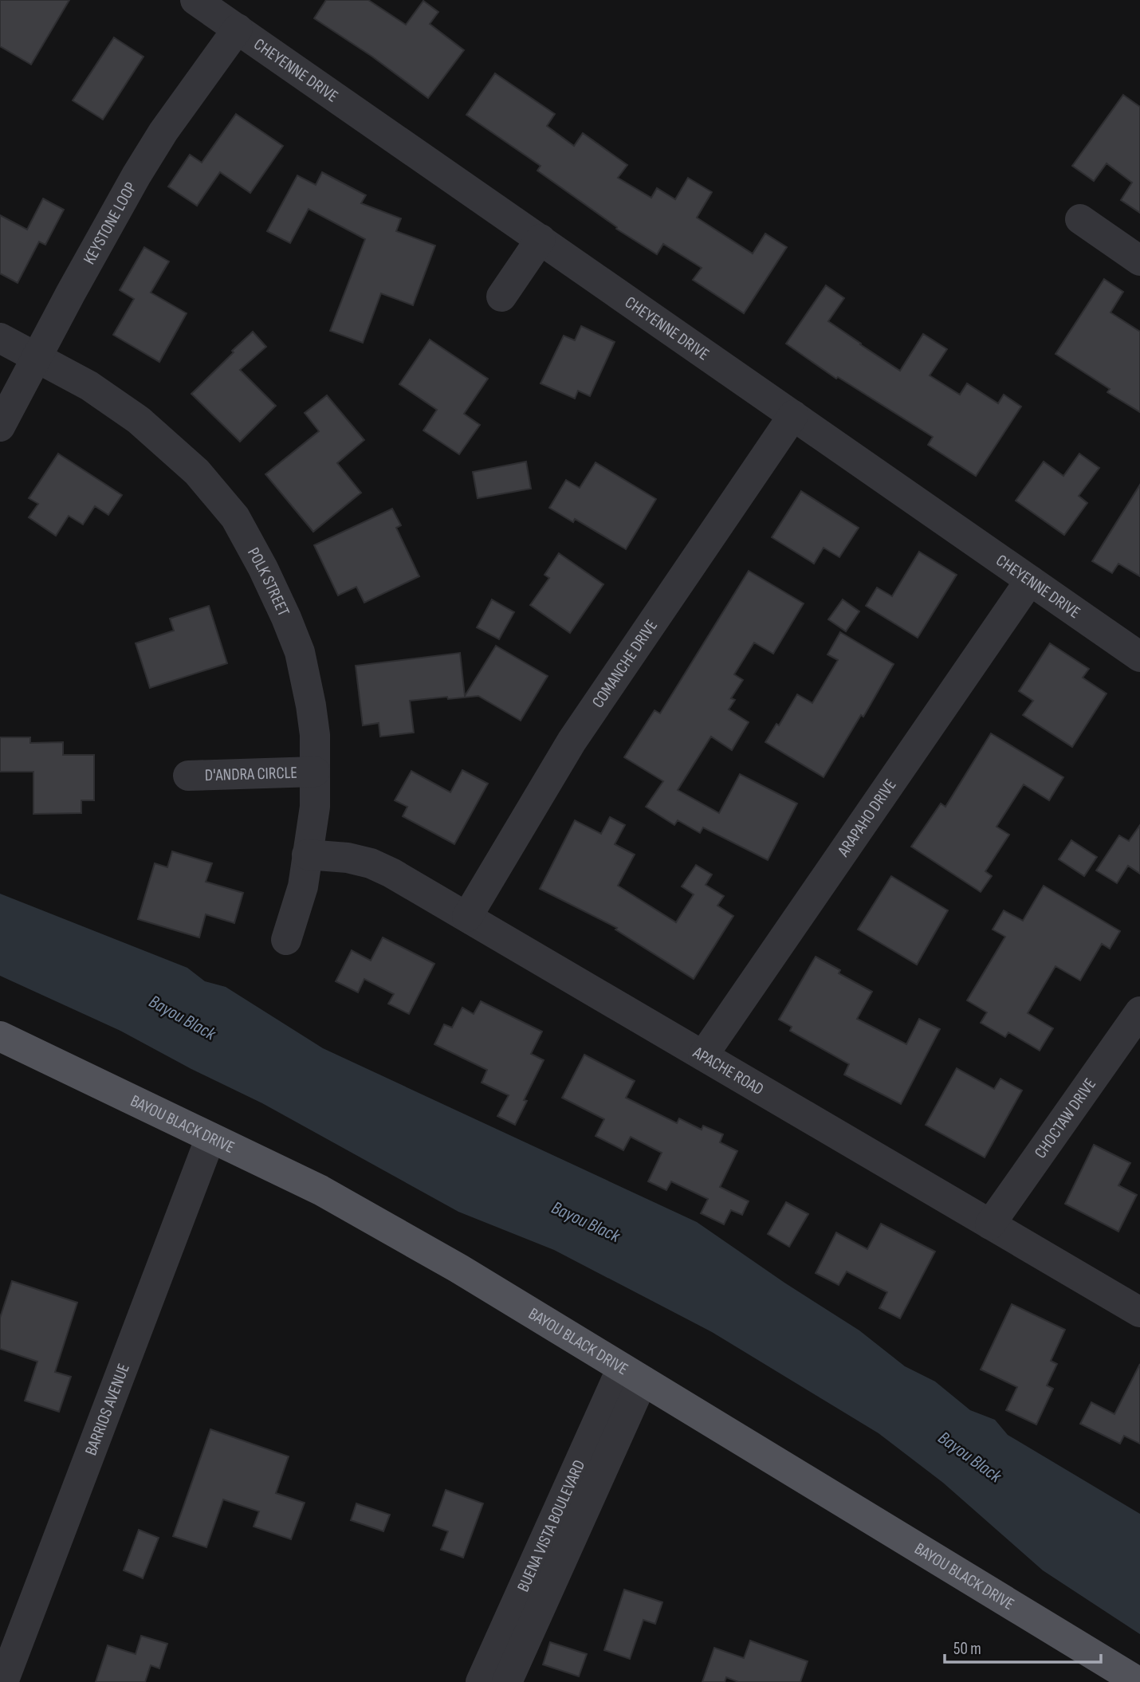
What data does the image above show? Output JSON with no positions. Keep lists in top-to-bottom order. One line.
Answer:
{"streets":{"main road":["BAYOU BLACK DRIVE"],"street":["CHEYENNE DRIVE","KEYSTONE LOOP","POLK STREET","COMANCHE DRIVE","D'ANDRA CIRCLE","ARAPAHO DRIVE","APACHE ROAD","CHOCTAW DRIVE","BARRIOS AVENUE","BUENA VISTA BOULEVARD"]},"crossings":[["CHEYENNE DRIVE","KEYSTONE LOOP"],["CHEYENNE DRIVE","COMANCHE DRIVE"],["CHEYENNE DRIVE","ARAPAHO DRIVE"],["KEYSTONE LOOP","POLK STREET"],["POLK STREET","D'ANDRA CIRCLE"],["POLK STREET","APACHE ROAD"],["COMANCHE DRIVE","APACHE ROAD"],["ARAPAHO DRIVE","APACHE ROAD"],["APACHE ROAD","CHOCTAW DRIVE"],["BAYOU BLACK DRIVE","BARRIOS AVENUE"],["BAYOU BLACK DRIVE","BUENA VISTA BOULEVARD"]],"water":["Bayou Black"],"scale_bar":"50 m"}
